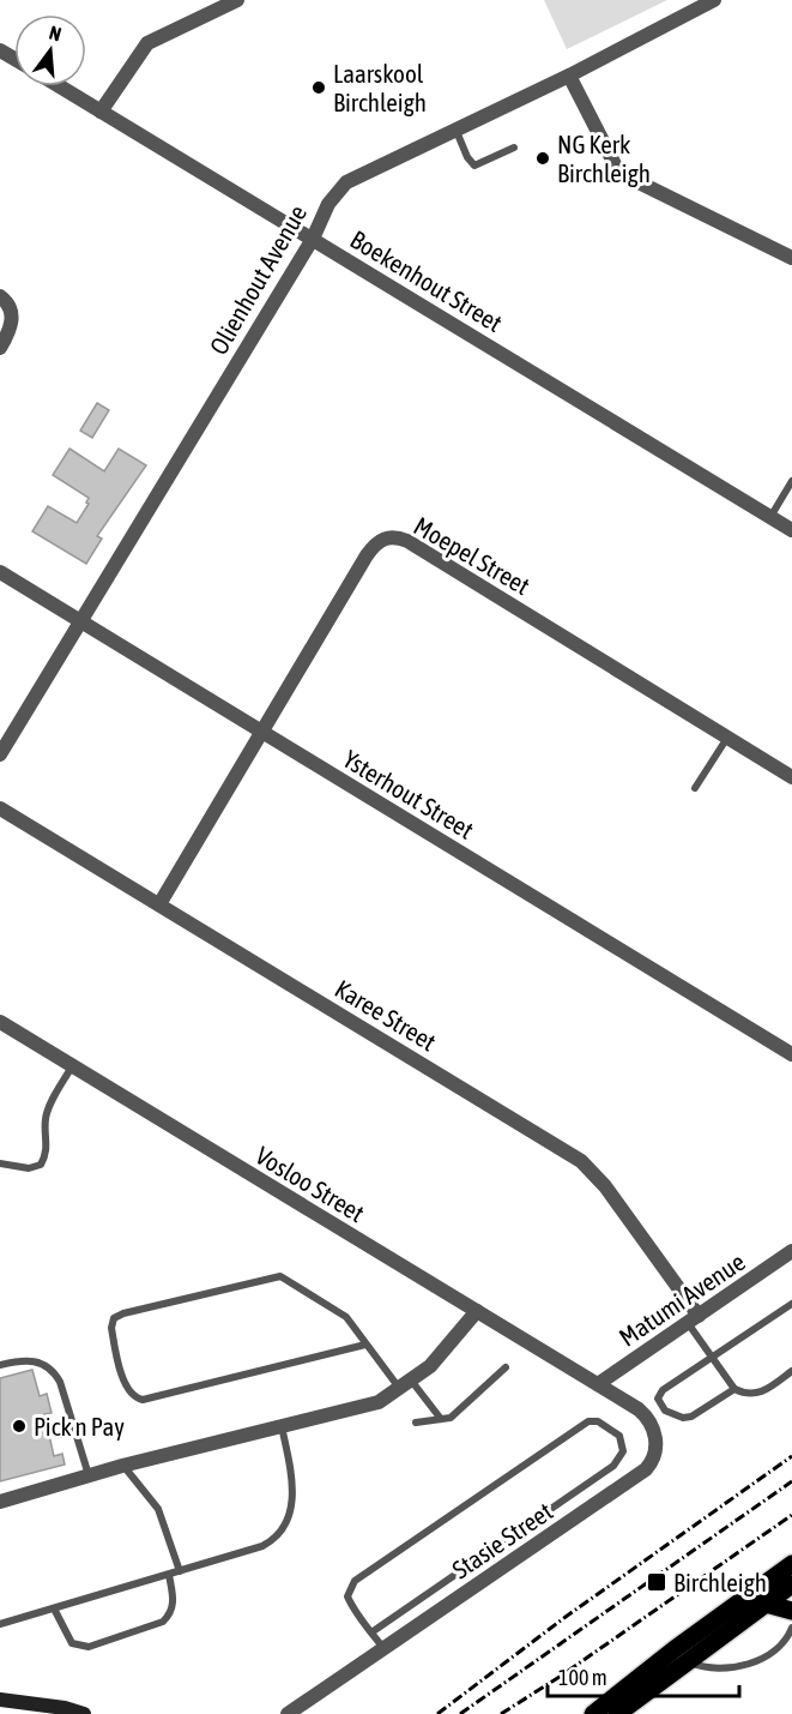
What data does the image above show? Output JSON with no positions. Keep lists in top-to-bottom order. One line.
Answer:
{"streets":{"street":["Olienhout Avenue","Boekenhout Street","Moepel Street","Ysterhout Street","Karee Street","Vosloo Street","Matumi Avenue","Stasie Street"]},"crossings":[["Olienhout Avenue","Boekenhout Street"],["Olienhout Avenue","Ysterhout Street"],["Moepel Street","Ysterhout Street"],["Moepel Street","Karee Street"],["Karee Street","Matumi Avenue"],["Vosloo Street","Matumi Avenue"],["Vosloo Street","Stasie Street"],["Matumi Avenue","Stasie Street"]],"places":{"other":["Laarskool Birchleigh","NG Kerk Birchleigh","Pick n Pay"],"transit":["Birchleigh"]},"scale_bar":"100 m","north":"top"}
